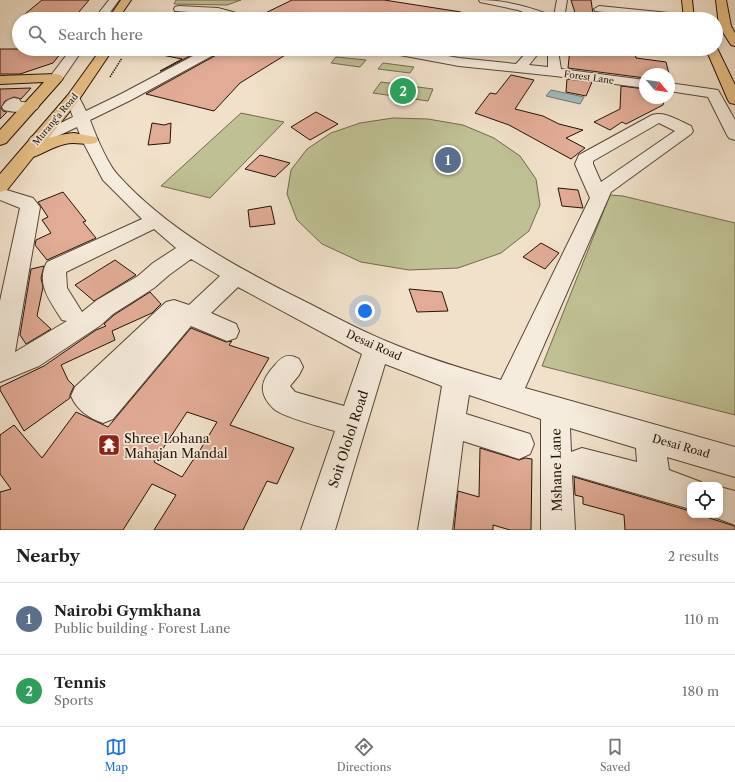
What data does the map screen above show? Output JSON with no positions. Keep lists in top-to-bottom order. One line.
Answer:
{"streets":{"main road":["Murang'a Road"],"street":["Forest Lane","Desai Road","Soit Ololol Road","Mshane Lane"]},"crossings":[["Murang'a Road","Desai Road"],["Desai Road","Soit Ololol Road"],["Desai Road","Mshane Lane"]],"places":{"temple":["Shree Lohana Mahajan Mandal"]},"north":"bottom right","page":{"search":"Search here","pins":["2","1"],"heading":["Nearby","2 results"],"list":[{"mark":"1","name":"Nairobi Gymkhana","note":"Public building · Forest Lane","value":"110 m"},{"mark":"2","name":"Tennis","note":"Sports","value":"180 m"}],"nav":["Map","Directions","Saved"]}}
